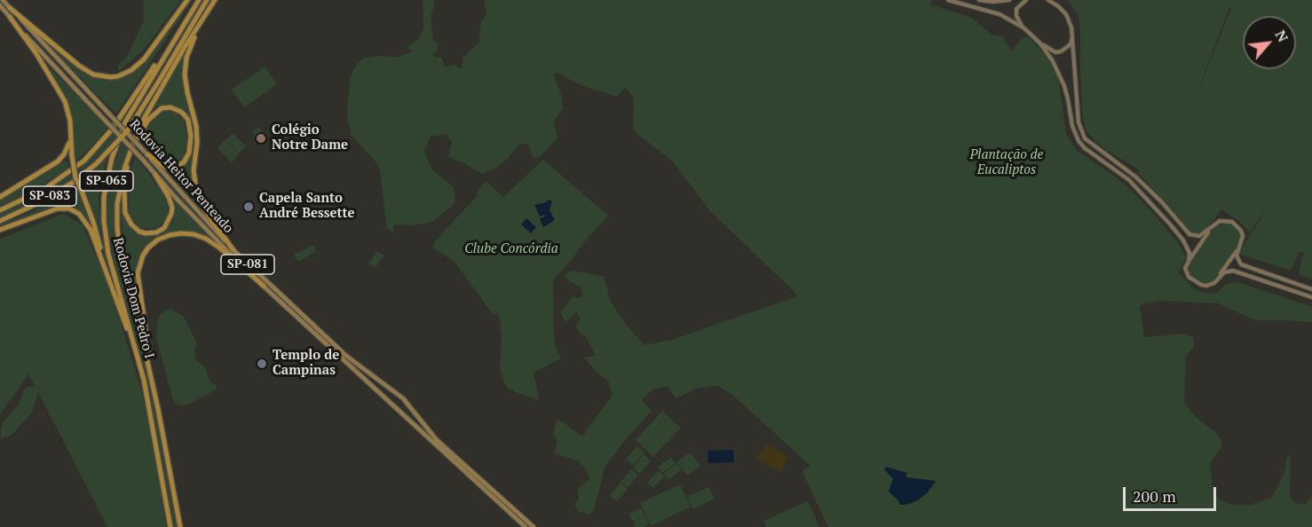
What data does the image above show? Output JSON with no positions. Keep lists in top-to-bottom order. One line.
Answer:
{"streets":{"highway":["SP-065","SP-083","Rodovia Dom Pedro I"],"main road":["Rodovia Heitor Penteado","SP-081"]},"crossings":[["Rodovia Heitor Penteado","SP-081"],["SP-083","Rodovia Dom Pedro I"]],"parks":["Plantação de Eucaliptos","Clube Concórdia"],"places":["Colégio Notre Dame","Capela Santo André Bessette","Templo de Campinas"],"scale_bar":"200 m","north":"top right"}
